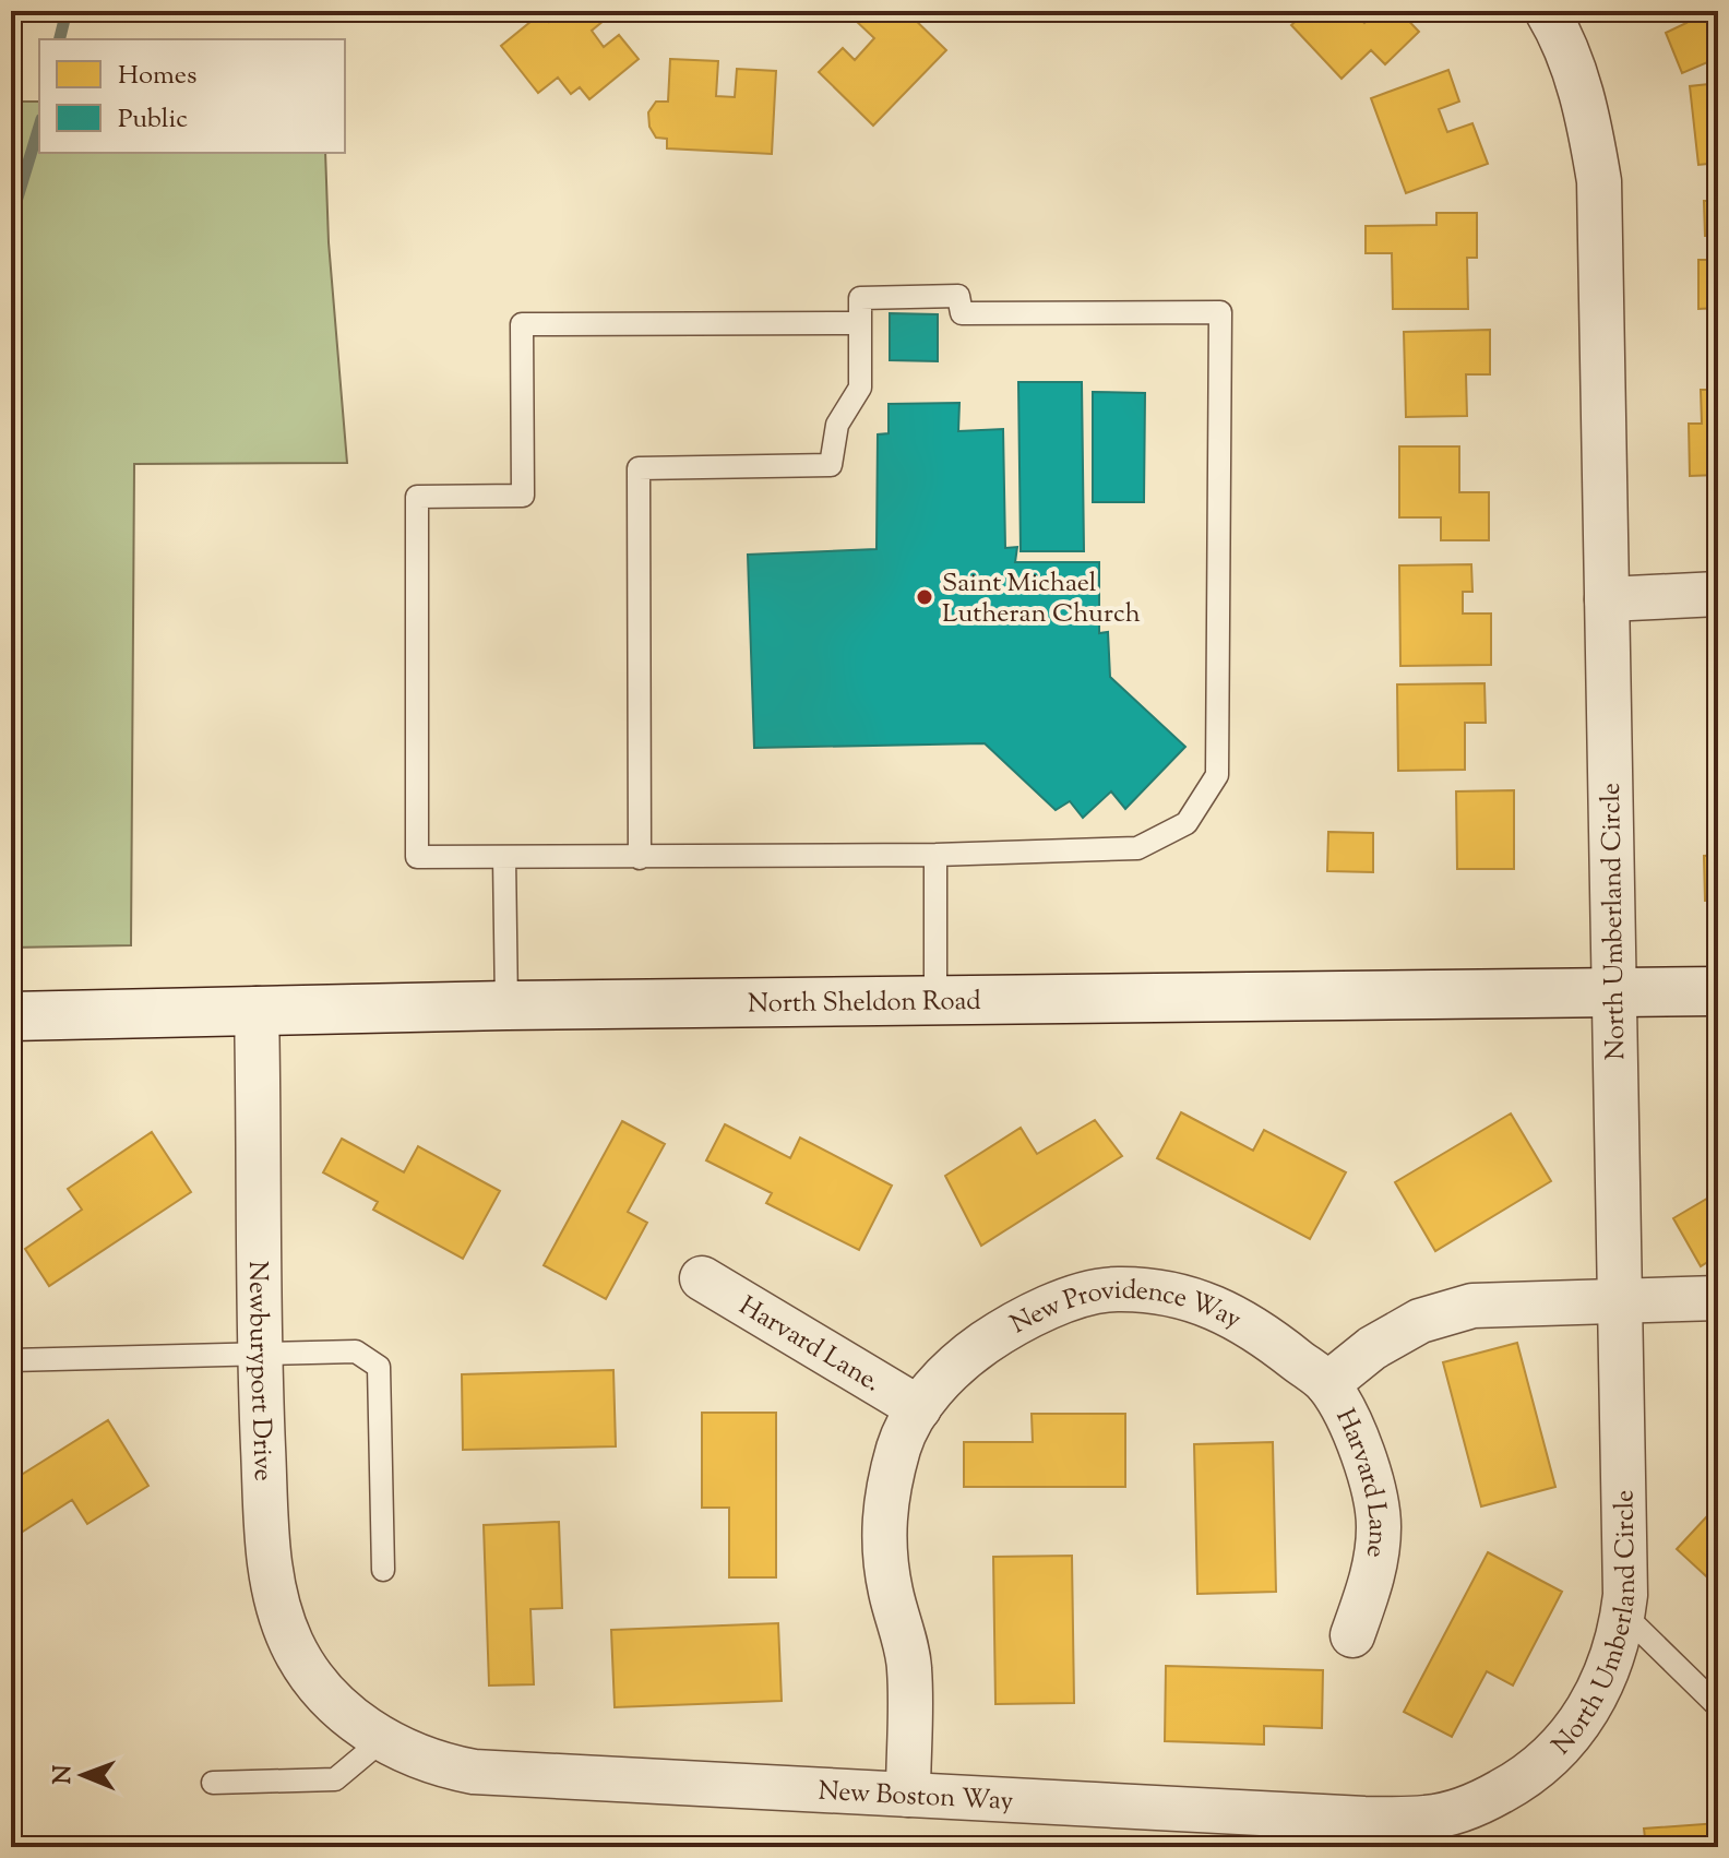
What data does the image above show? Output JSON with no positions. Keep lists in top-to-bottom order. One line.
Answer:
{"streets":{"street":["North Umberland Circle","North Sheldon Road","New Providence Way","Harvard Lane.","Newburyport Drive","Harvard Lane","New Boston Way"]},"crossings":[["North Umberland Circle","North Sheldon Road"],["North Umberland Circle","New Boston Way"],["North Sheldon Road","Newburyport Drive"],["New Providence Way","Harvard Lane."],["New Providence Way","Harvard Lane"],["New Providence Way","New Boston Way"],["Newburyport Drive","New Boston Way"]],"places":["Saint Michael Lutheran Church"],"legend":["Homes","Public"],"north":"left"}
